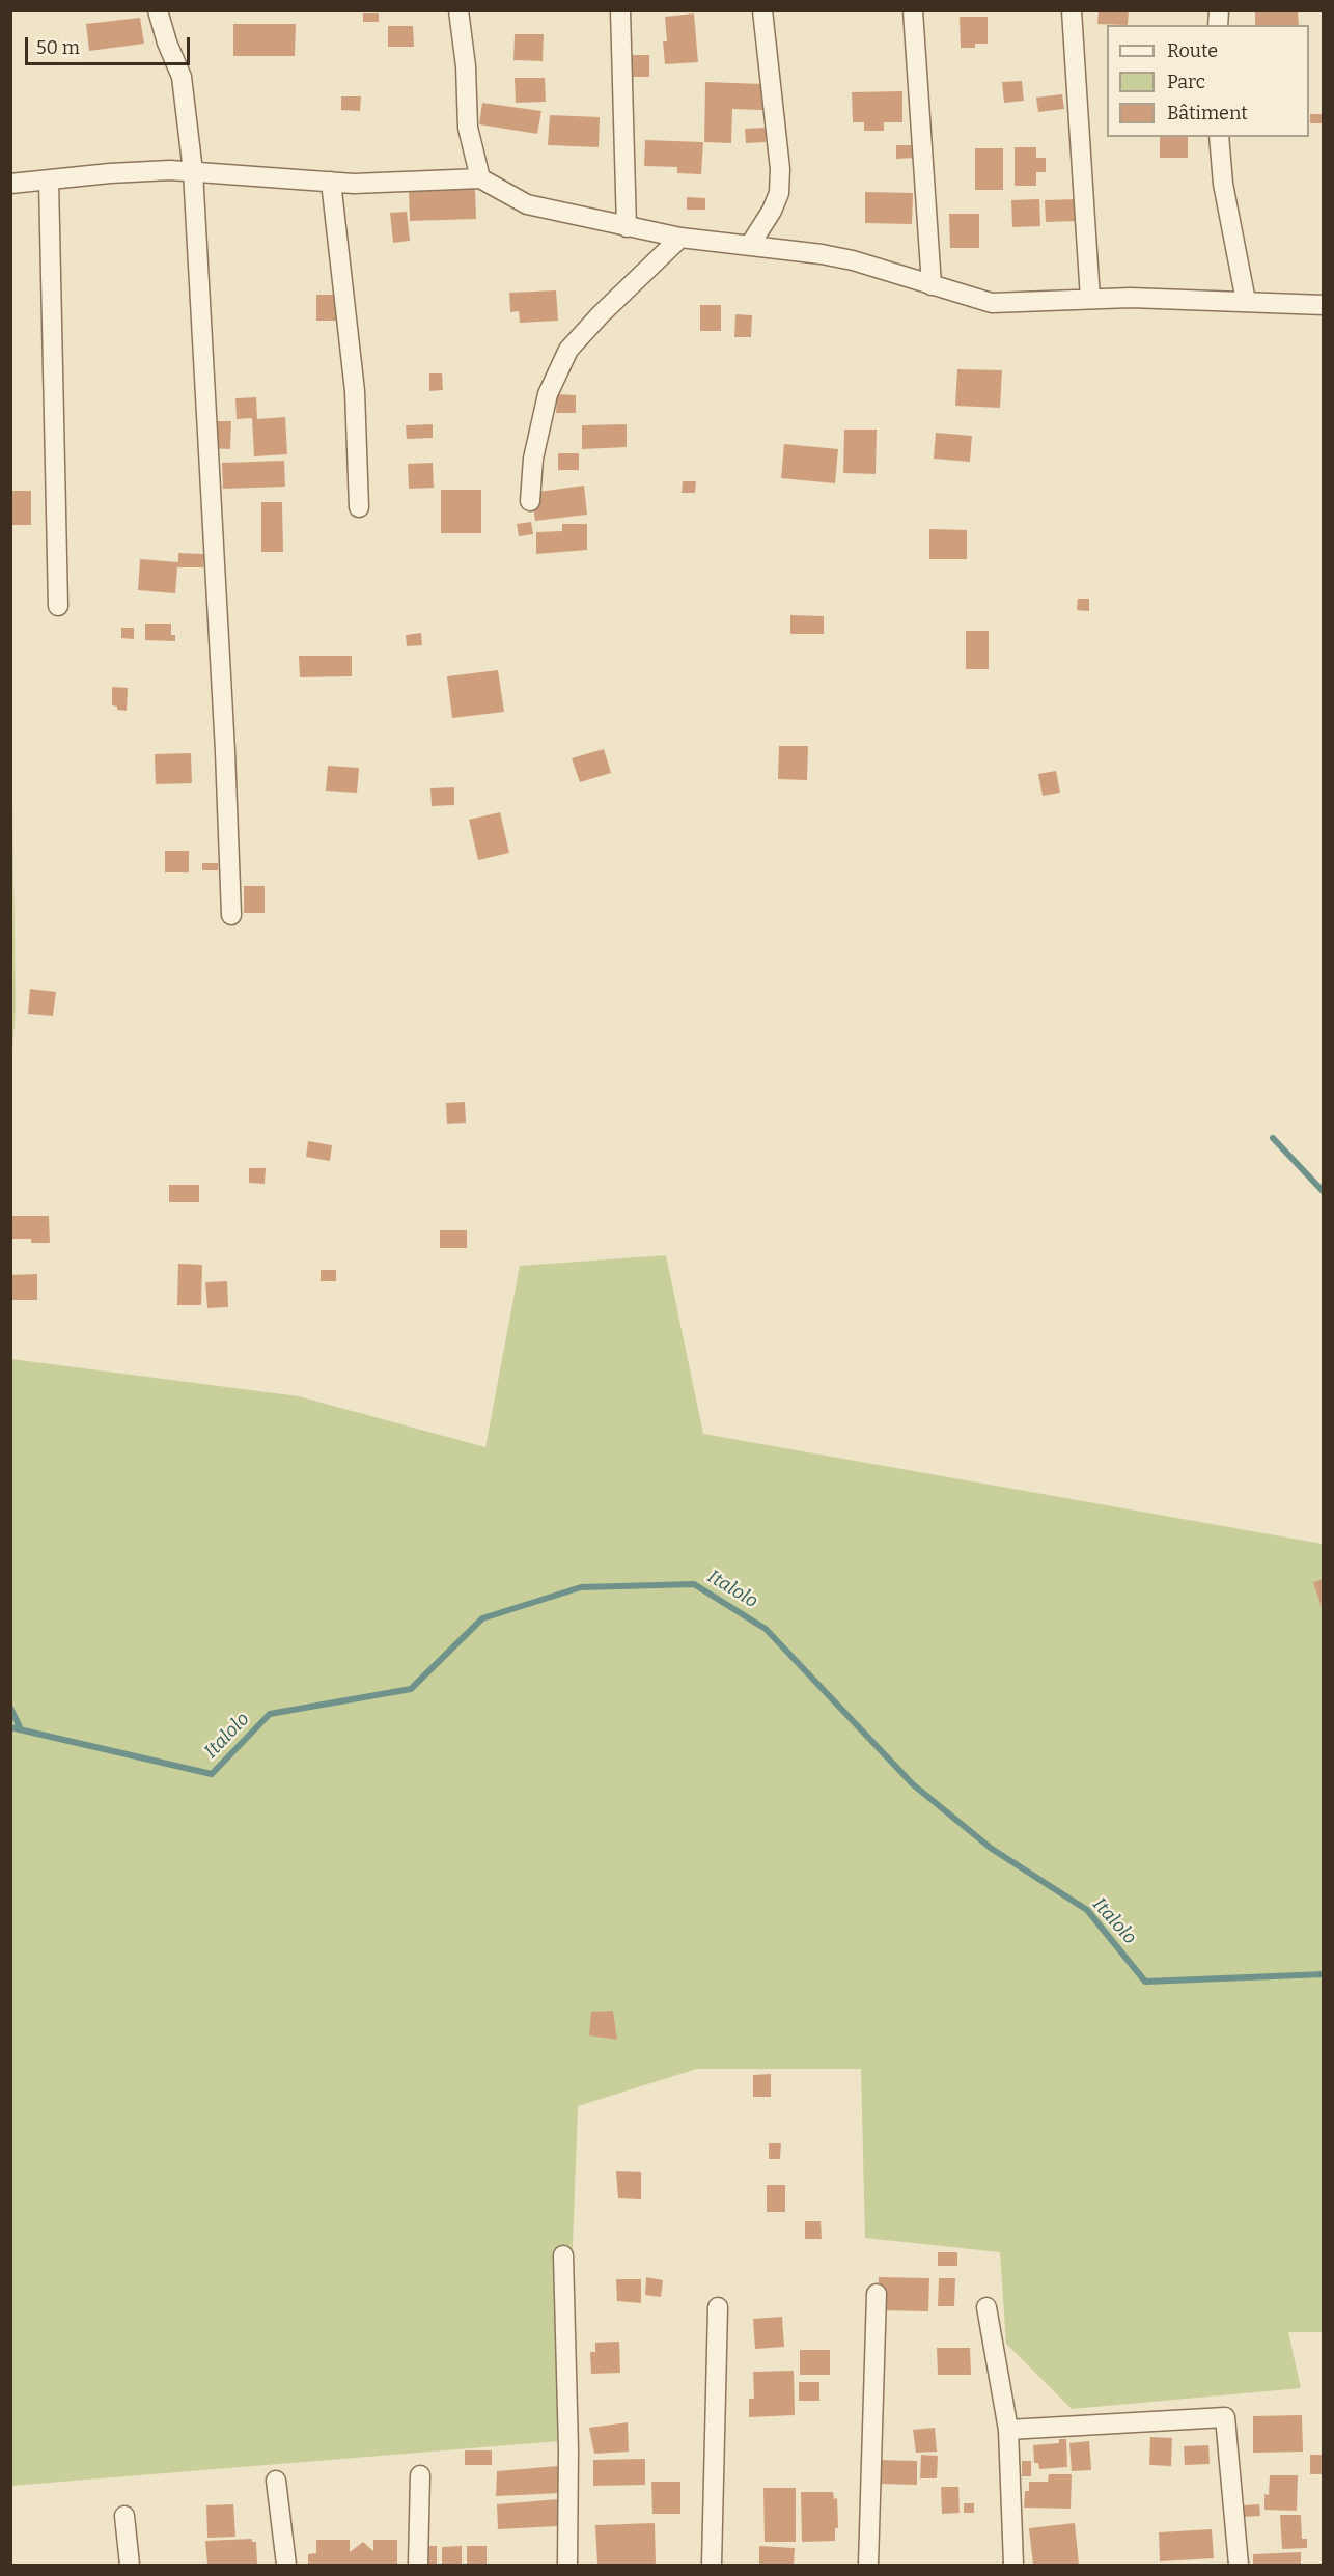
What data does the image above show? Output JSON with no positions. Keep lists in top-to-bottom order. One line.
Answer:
{"water":["Italolo"],"legend":["Route","Parc","Bâtiment"],"scale_bar":"50 m"}
